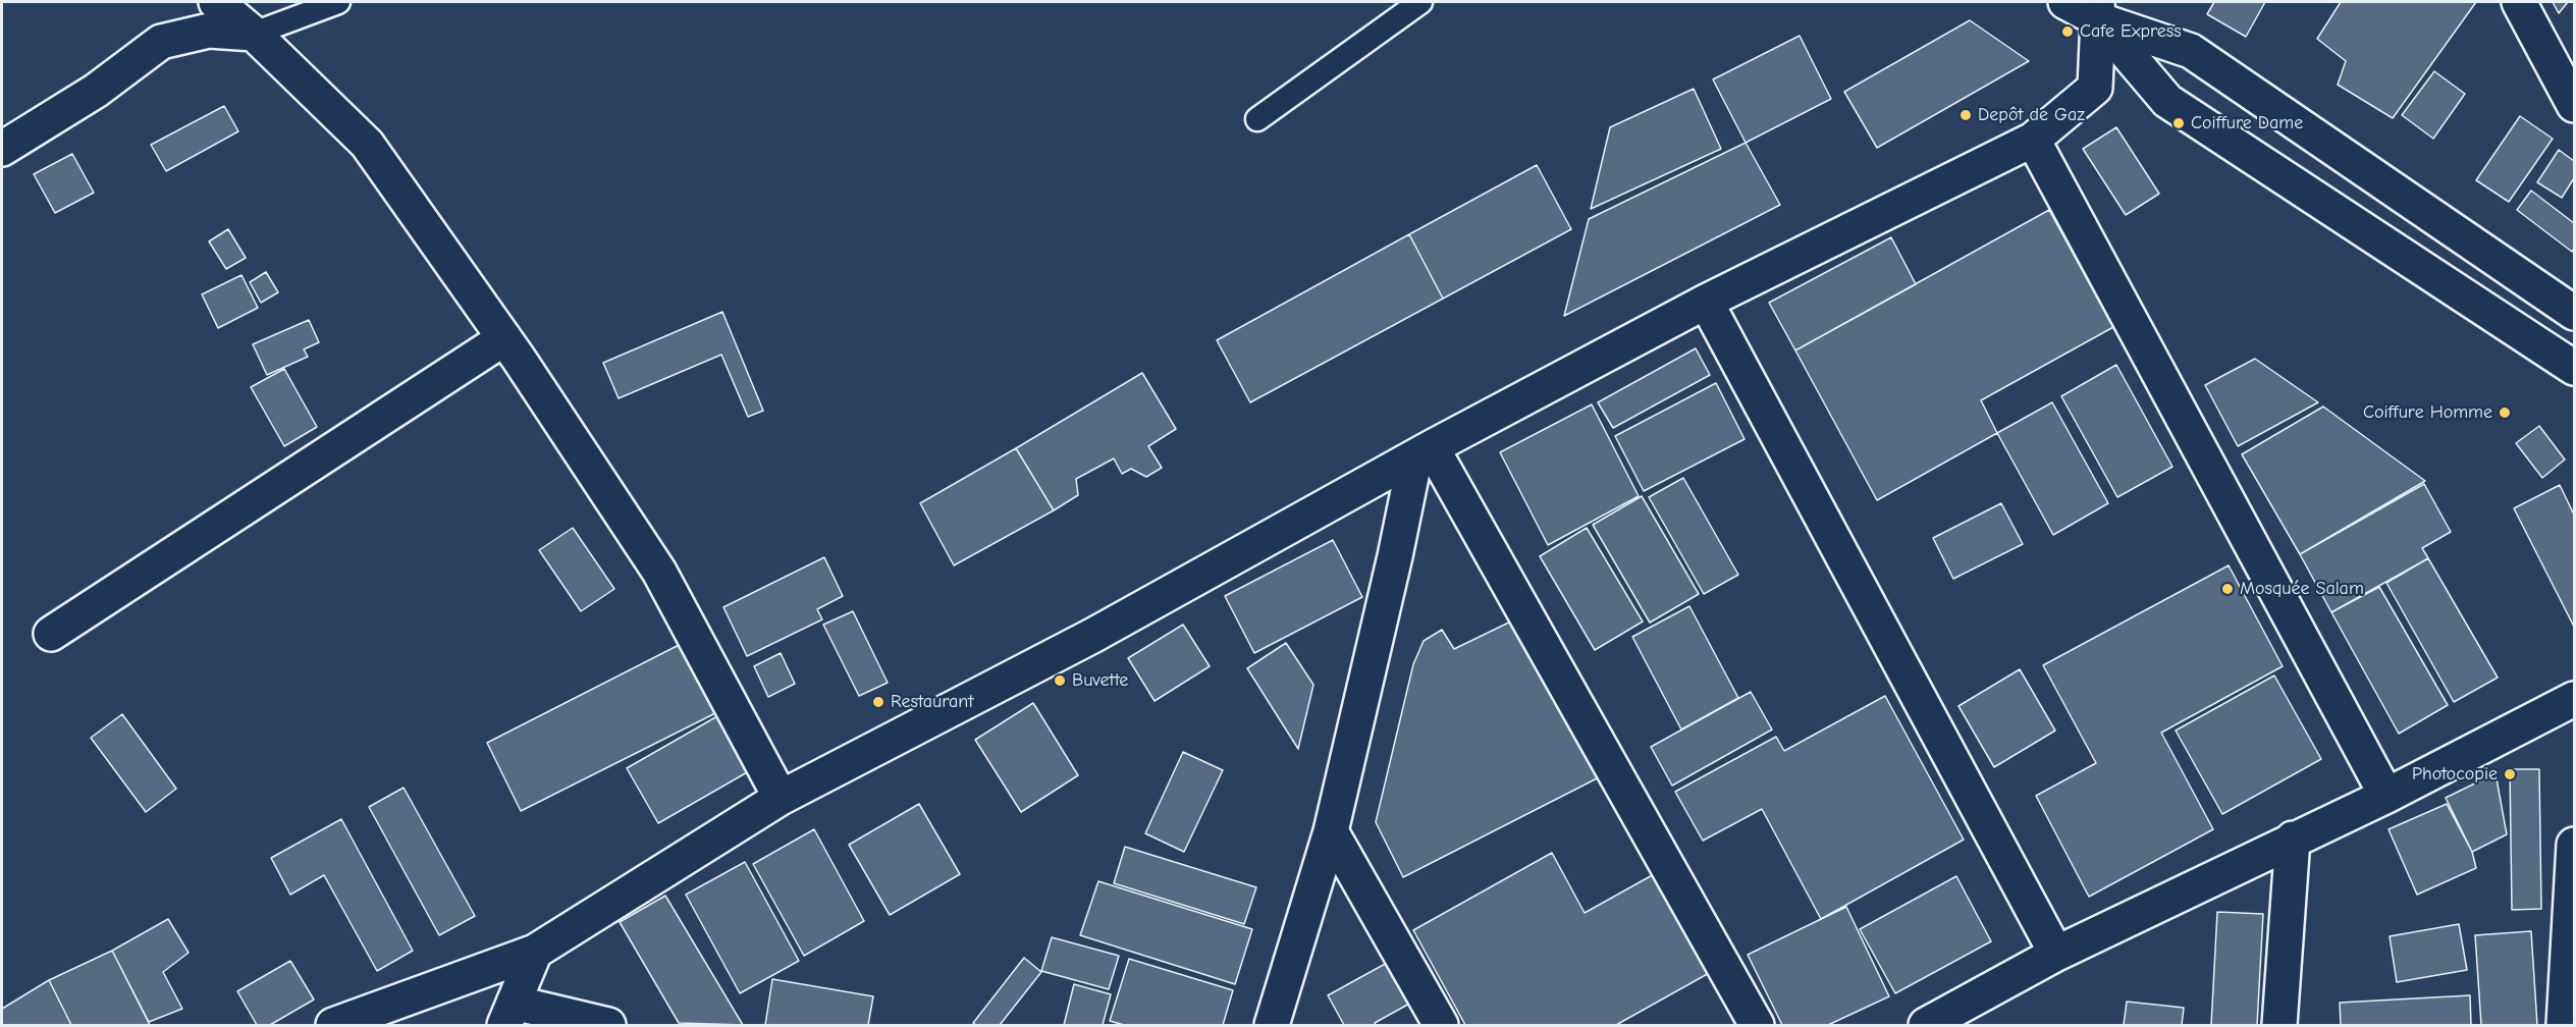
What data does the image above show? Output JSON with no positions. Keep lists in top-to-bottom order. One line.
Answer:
{"places":["Cafe Express","Depôt de Gaz","Coiffure Dame","Coiffure Homme","Mosquée Salam","Buvette","Restaurant","Photocopie"]}
